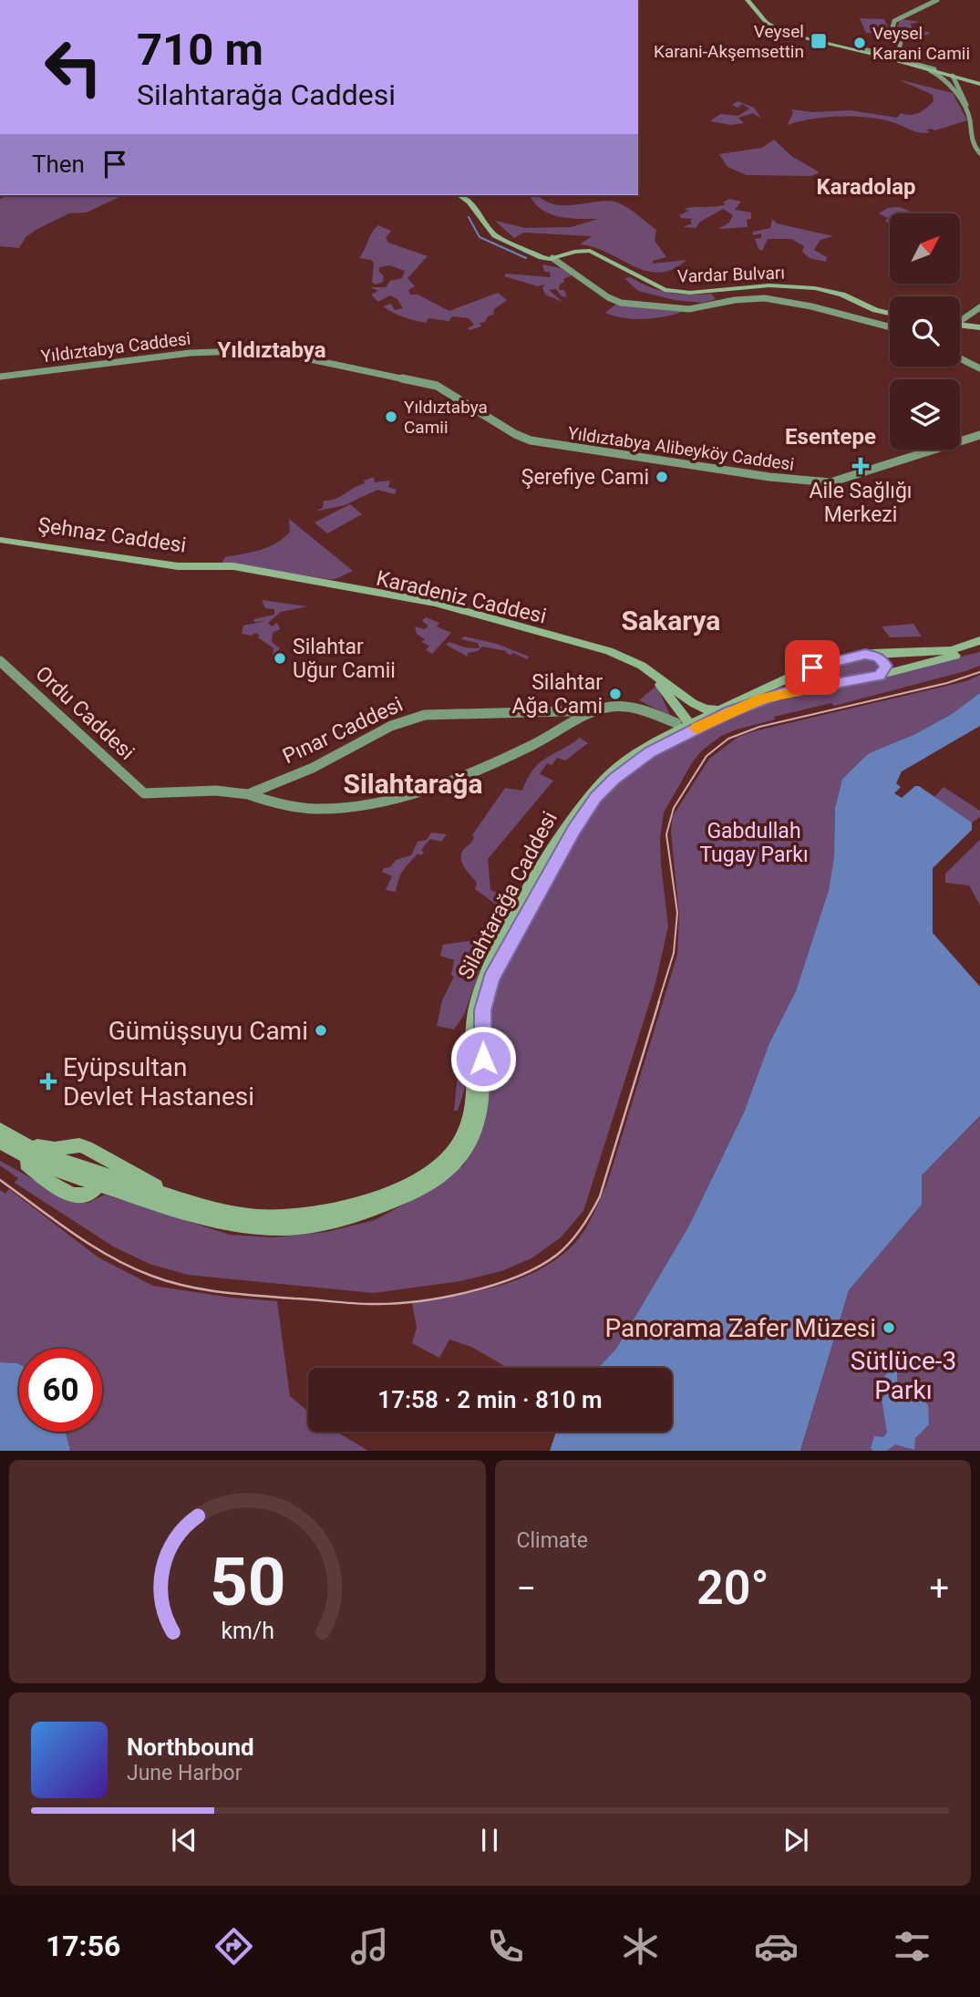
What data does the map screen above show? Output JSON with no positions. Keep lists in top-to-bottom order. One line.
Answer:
{"streets":{"main road":["Vardar Bulvarı","Yıldıztabya Caddesi","Yıldıztabya Alibeyköy Caddesi","Şehnaz Caddesi","Karadeniz Caddesi","Ordu Caddesi","Pınar Caddesi","Silahtarağa Caddesi"]},"crossings":[["Yıldıztabya Caddesi","Yıldıztabya Alibeyköy Caddesi"],["Şehnaz Caddesi","Karadeniz Caddesi"],["Karadeniz Caddesi","Silahtarağa Caddesi"],["Ordu Caddesi","Pınar Caddesi"]],"districts":["Karadolap","Yıldıztabya","Esentepe","Sakarya","Silahtarağa"],"parks":["Gabdullah Tugay Parkı","Sütlüce-3 Parkı"],"places":{"transit":["Veysel Karani-Akşemsettin"],"other":["Veysel Karani Camii","Yıldıztabya Camii","Şerefiye Cami","Silahtar Uğur Camii","Silahtar Ağa Cami","Gümüşsuyu Cami","Panorama Zafer Müzesi"],"health":["Aile Sağlığı Merkezi","Eyüpsultan Devlet Hastanesi"]},"north":"top right","page":{"turn":["710 m","Silahtarağa Caddesi"],"then":"Then","limit":"60","trip":"17:58 · 2 min · 810 m","tile":"Climate","heat":["−","20°","+"],"song":["Northbound","June Harbor"],"tabs":"17:56","gauge":["50","km/h"]}}
